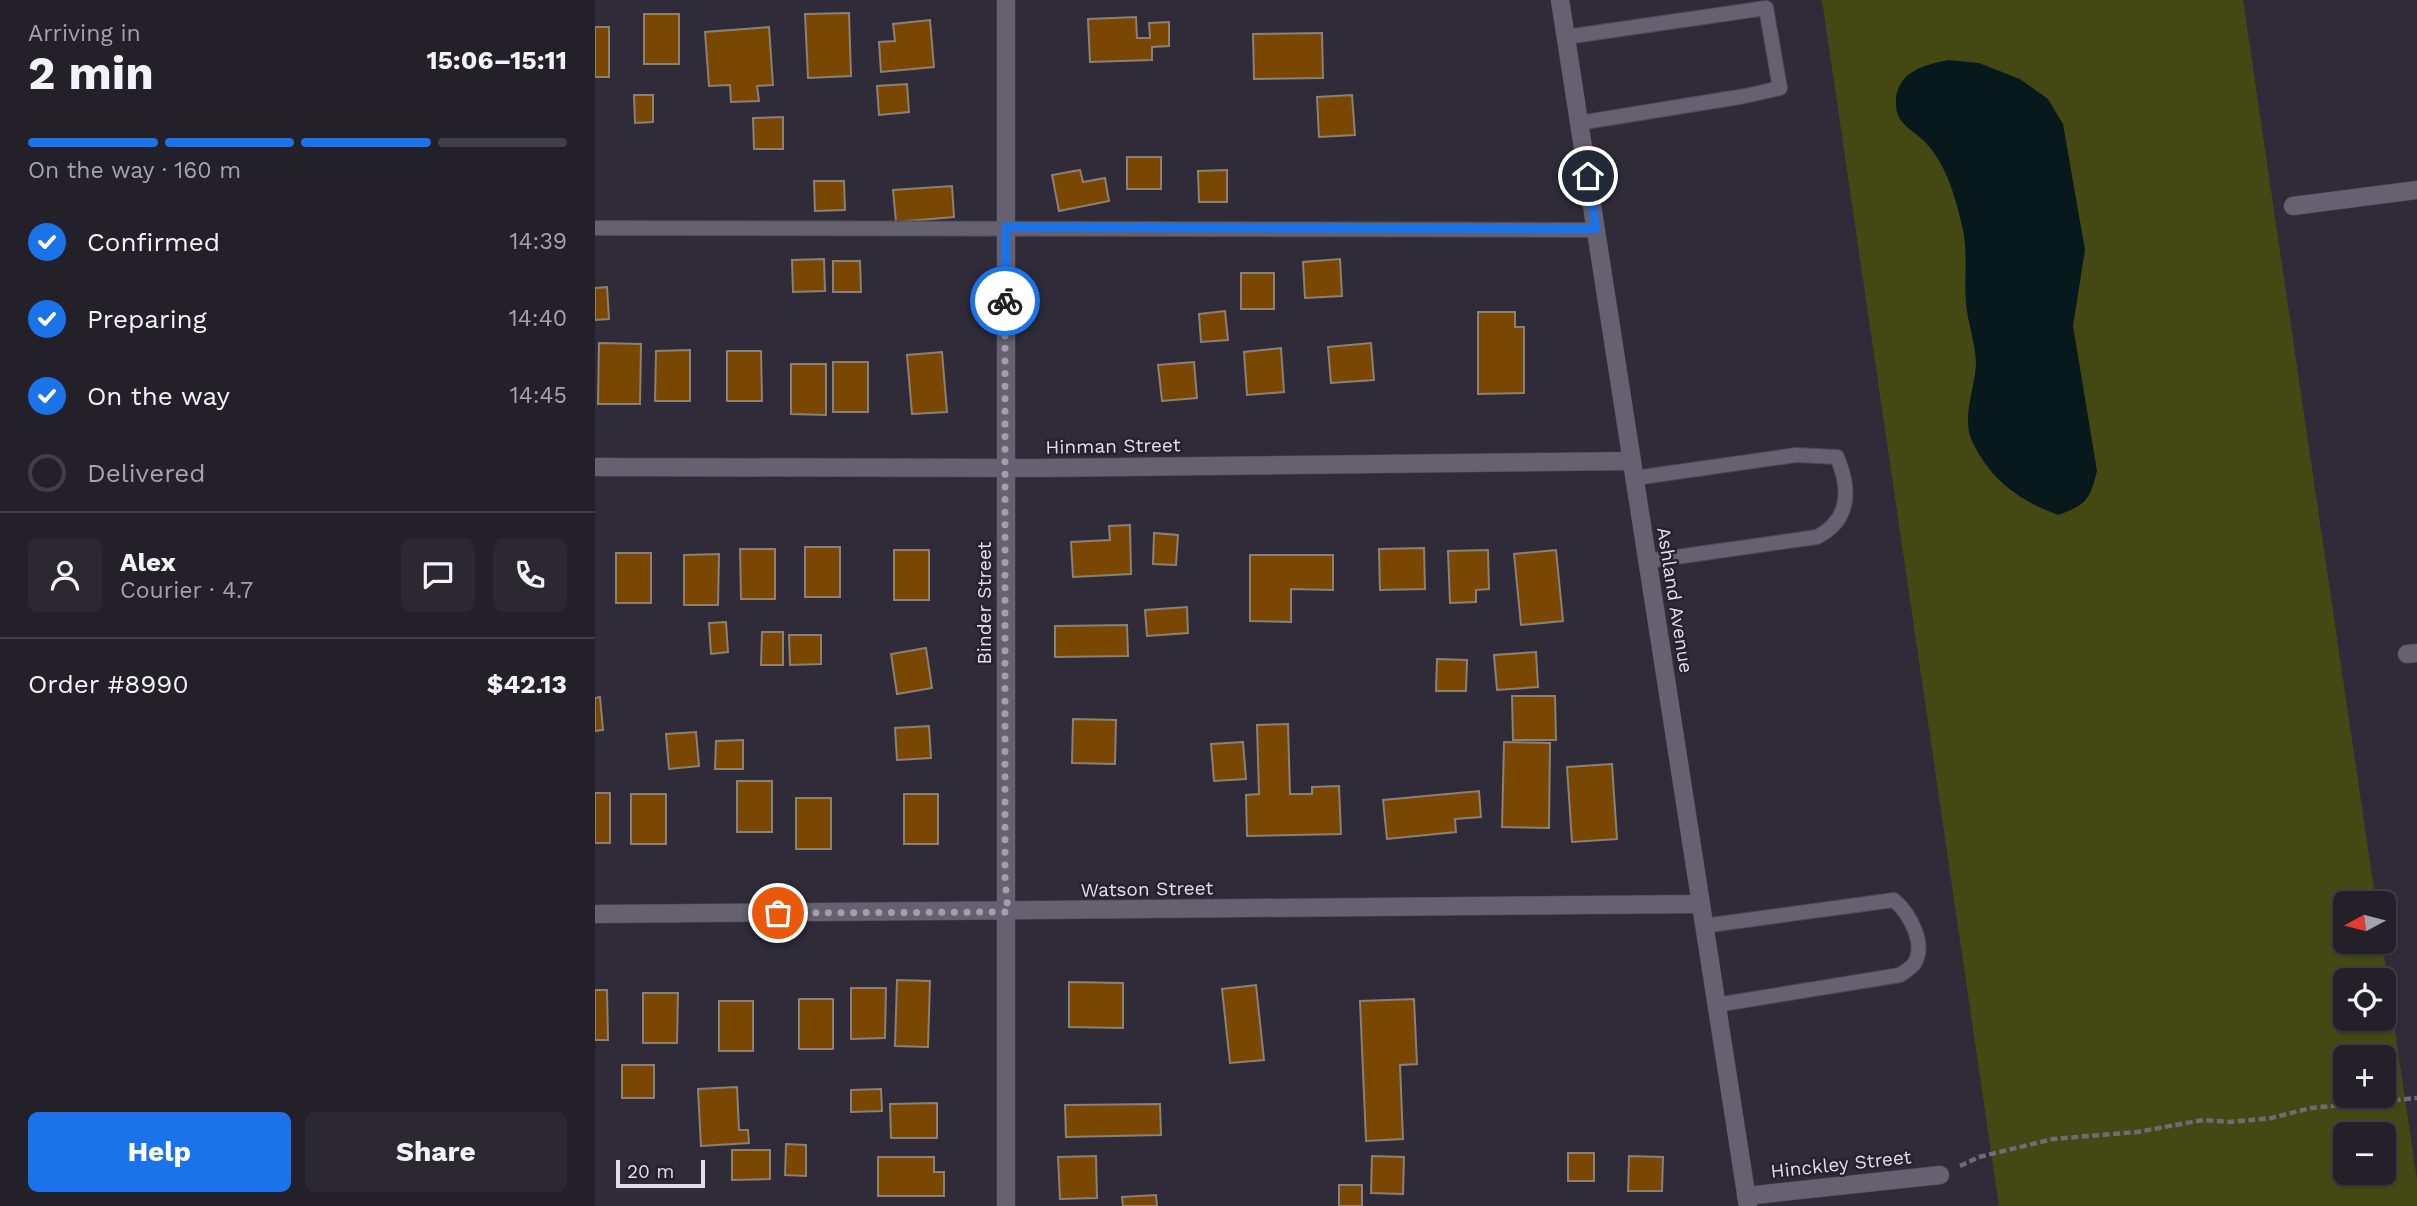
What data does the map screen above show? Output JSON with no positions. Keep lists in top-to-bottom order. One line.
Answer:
{"streets":{"street":["Hinman Street","Ashland Avenue","Binder Street","Watson Street","Hinckley Street"]},"crossings":[["Hinman Street","Ashland Avenue"],["Hinman Street","Binder Street"],["Ashland Avenue","Watson Street"],["Ashland Avenue","Hinckley Street"],["Binder Street","Watson Street"]],"scale_bar":"20 m","north":"left","page":{"heading":["2 min","Arriving in","15:06–15:11"],"panel":["Alex","Courier · 4.7","Order #8990","$42.13"],"bar":"On the way · 160 m","list":[["Confirmed","14:39"],["Preparing","14:40"],["On the way","14:45"],"Delivered"],"map_buttons":["+","−"],"buttons":["Help","Share"],"scale":"20 m"}}
